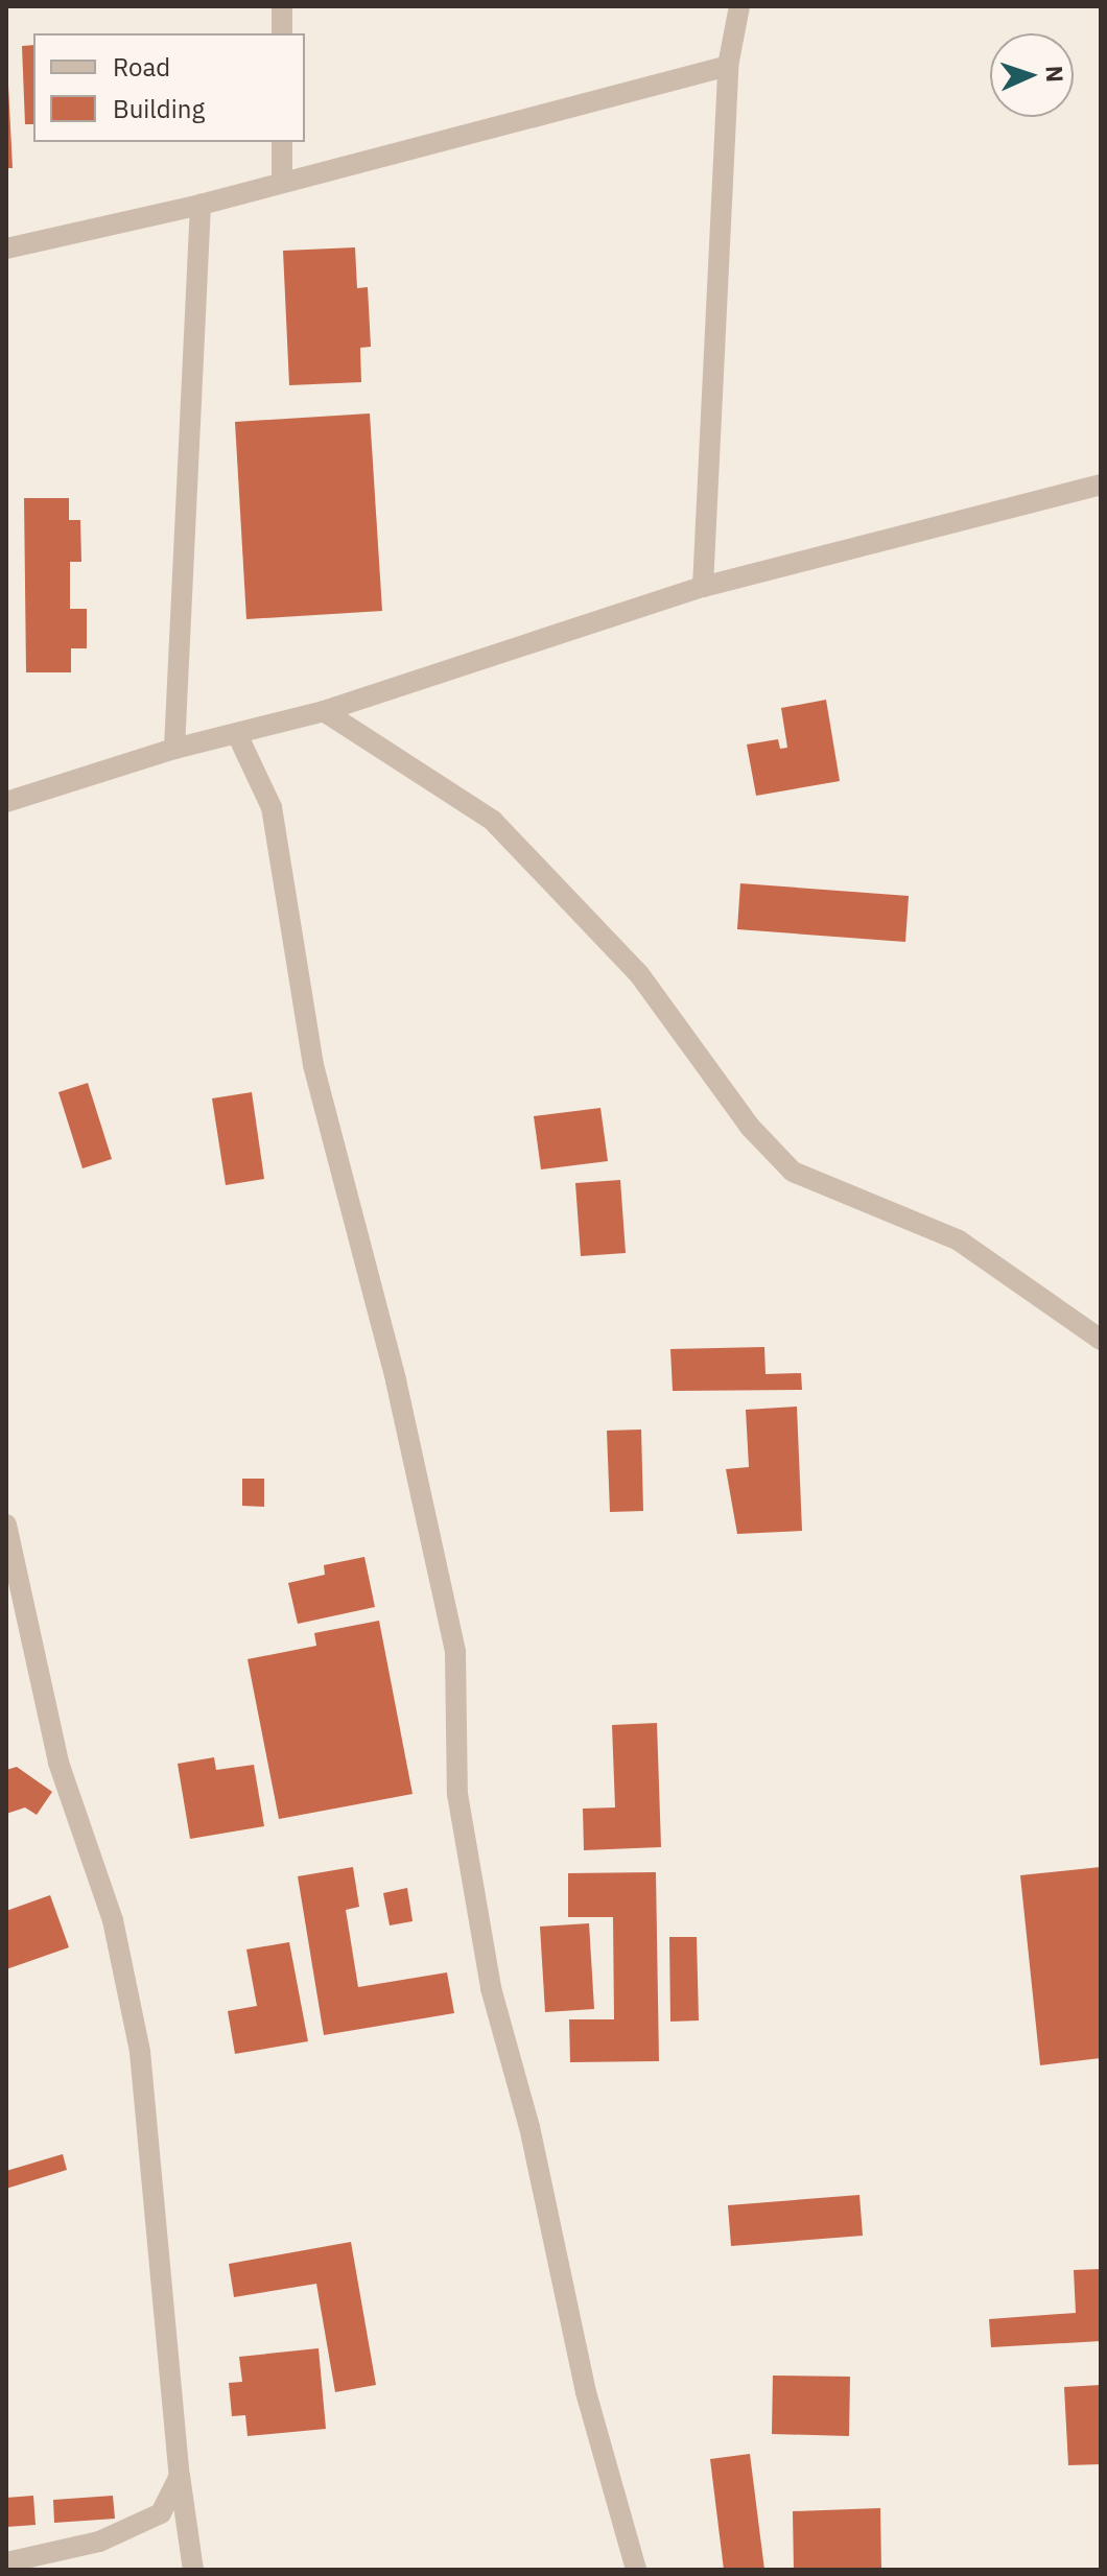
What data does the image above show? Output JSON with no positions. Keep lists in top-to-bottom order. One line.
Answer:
{"legend":["Road","Building"],"north":"right"}
